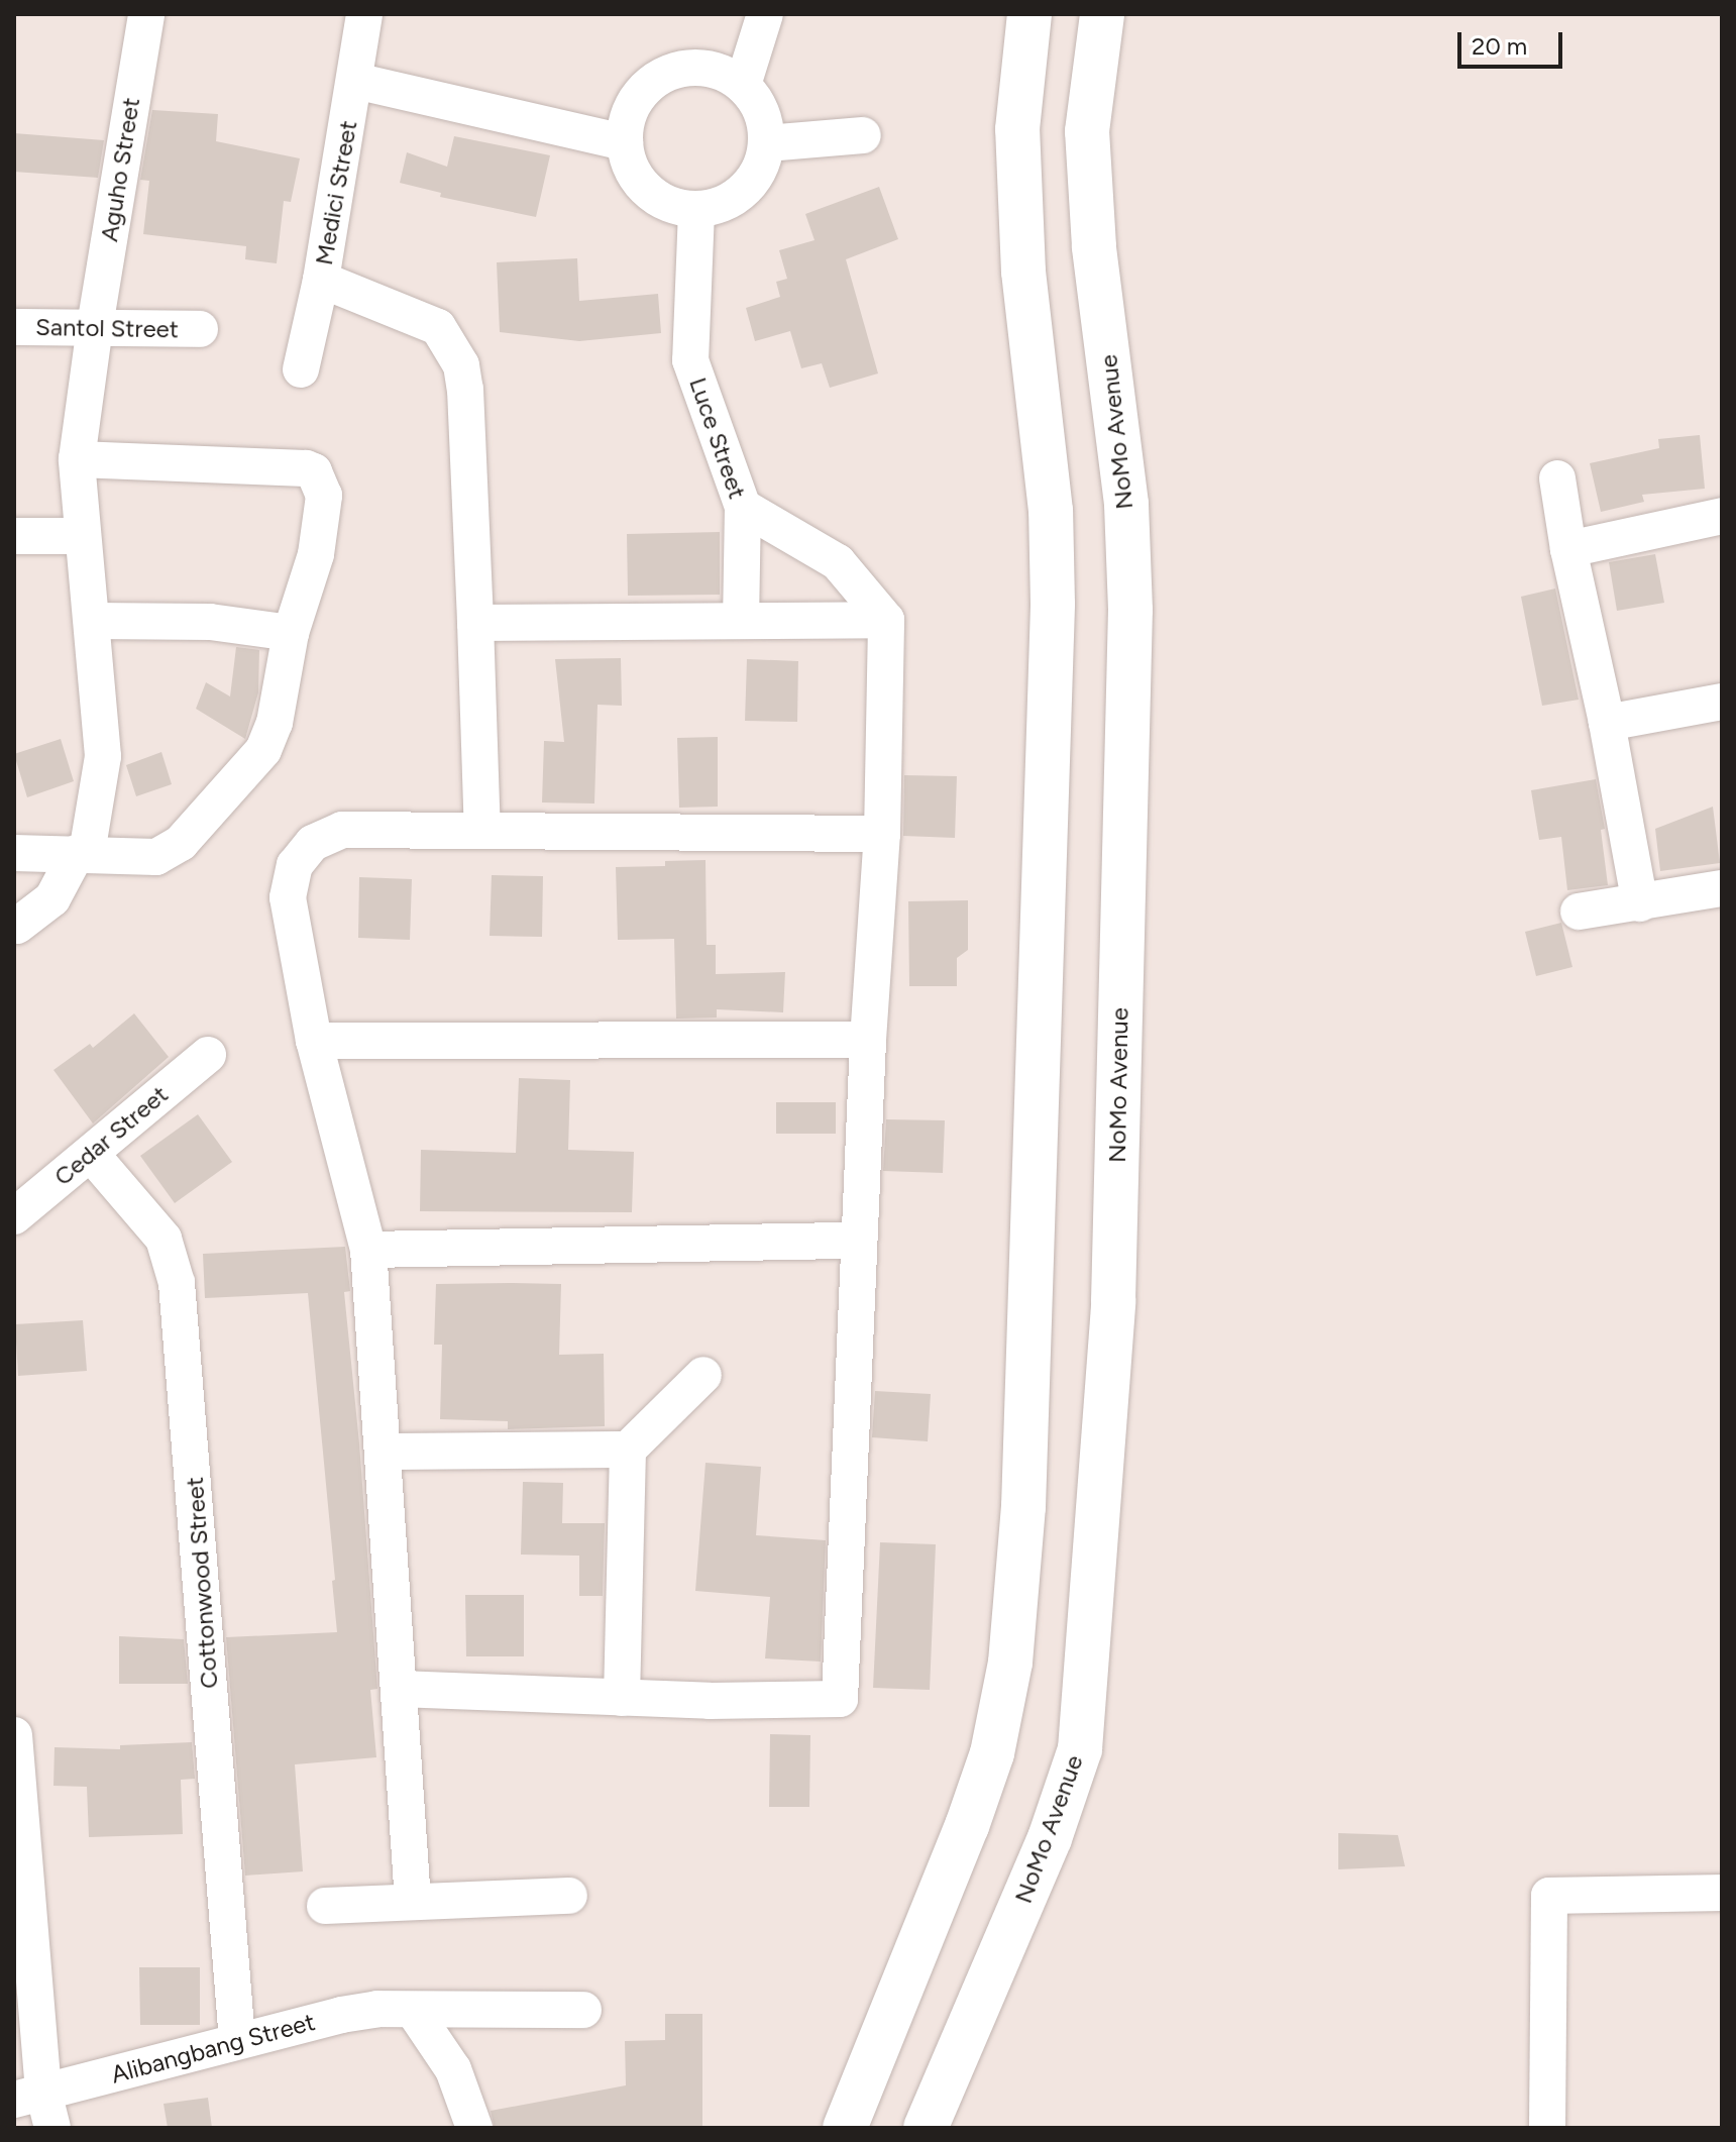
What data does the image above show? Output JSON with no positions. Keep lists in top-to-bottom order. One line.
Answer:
{"streets":{"main road":["NoMo Avenue"],"street":["Aguho Street","Medici Street","Santol Street","Luce Street","Cedar Street","Cottonwood Street","Alibangbang Street"]},"crossings":[["Aguho Street","Santol Street"],["Cedar Street","Cottonwood Street"],["Cottonwood Street","Alibangbang Street"]],"scale_bar":"20 m"}
